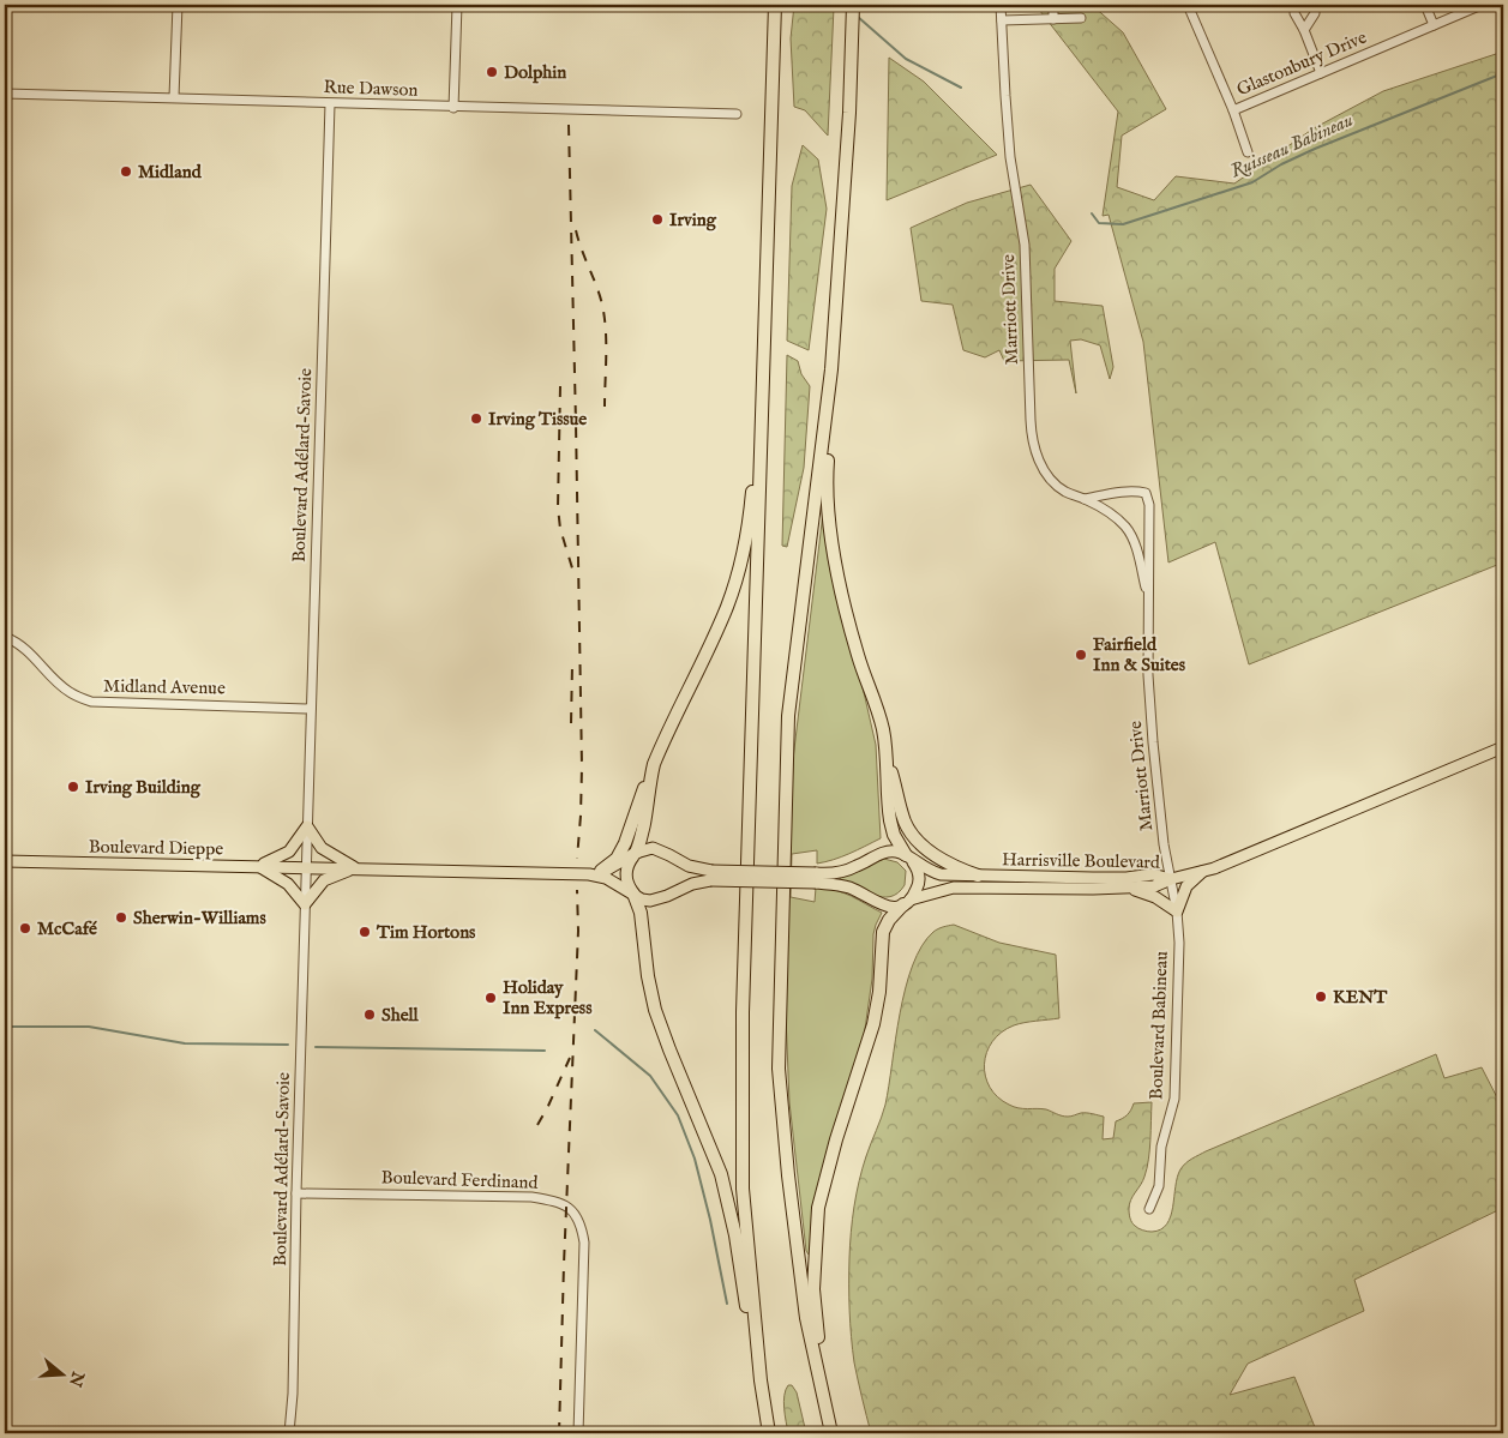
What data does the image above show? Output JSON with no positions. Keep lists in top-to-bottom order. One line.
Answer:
{"streets":{"main road":["Boulevard Dieppe","Harrisville Boulevard"],"street":["Glastonbury Drive","Rue Dawson","Marriott Drive","Boulevard Adélard-Savoie","Midland Avenue","Boulevard Babineau","Boulevard Ferdinand"]},"crossings":[["Rue Dawson","Boulevard Adélard-Savoie"],["Marriott Drive","Harrisville Boulevard"],["Marriott Drive","Boulevard Babineau"],["Boulevard Adélard-Savoie","Midland Avenue"],["Boulevard Adélard-Savoie","Boulevard Dieppe"],["Boulevard Adélard-Savoie","Boulevard Ferdinand"]],"water":["Ruisseau Babineau"],"places":["Dolphin","Midland","Irving","Irving Tissue","Fairfield Inn & Suites","Irving Building","Sherwin-Williams","McCafé","Tim Hortons","KENT","Holiday Inn Express","Shell"],"north":"right"}
